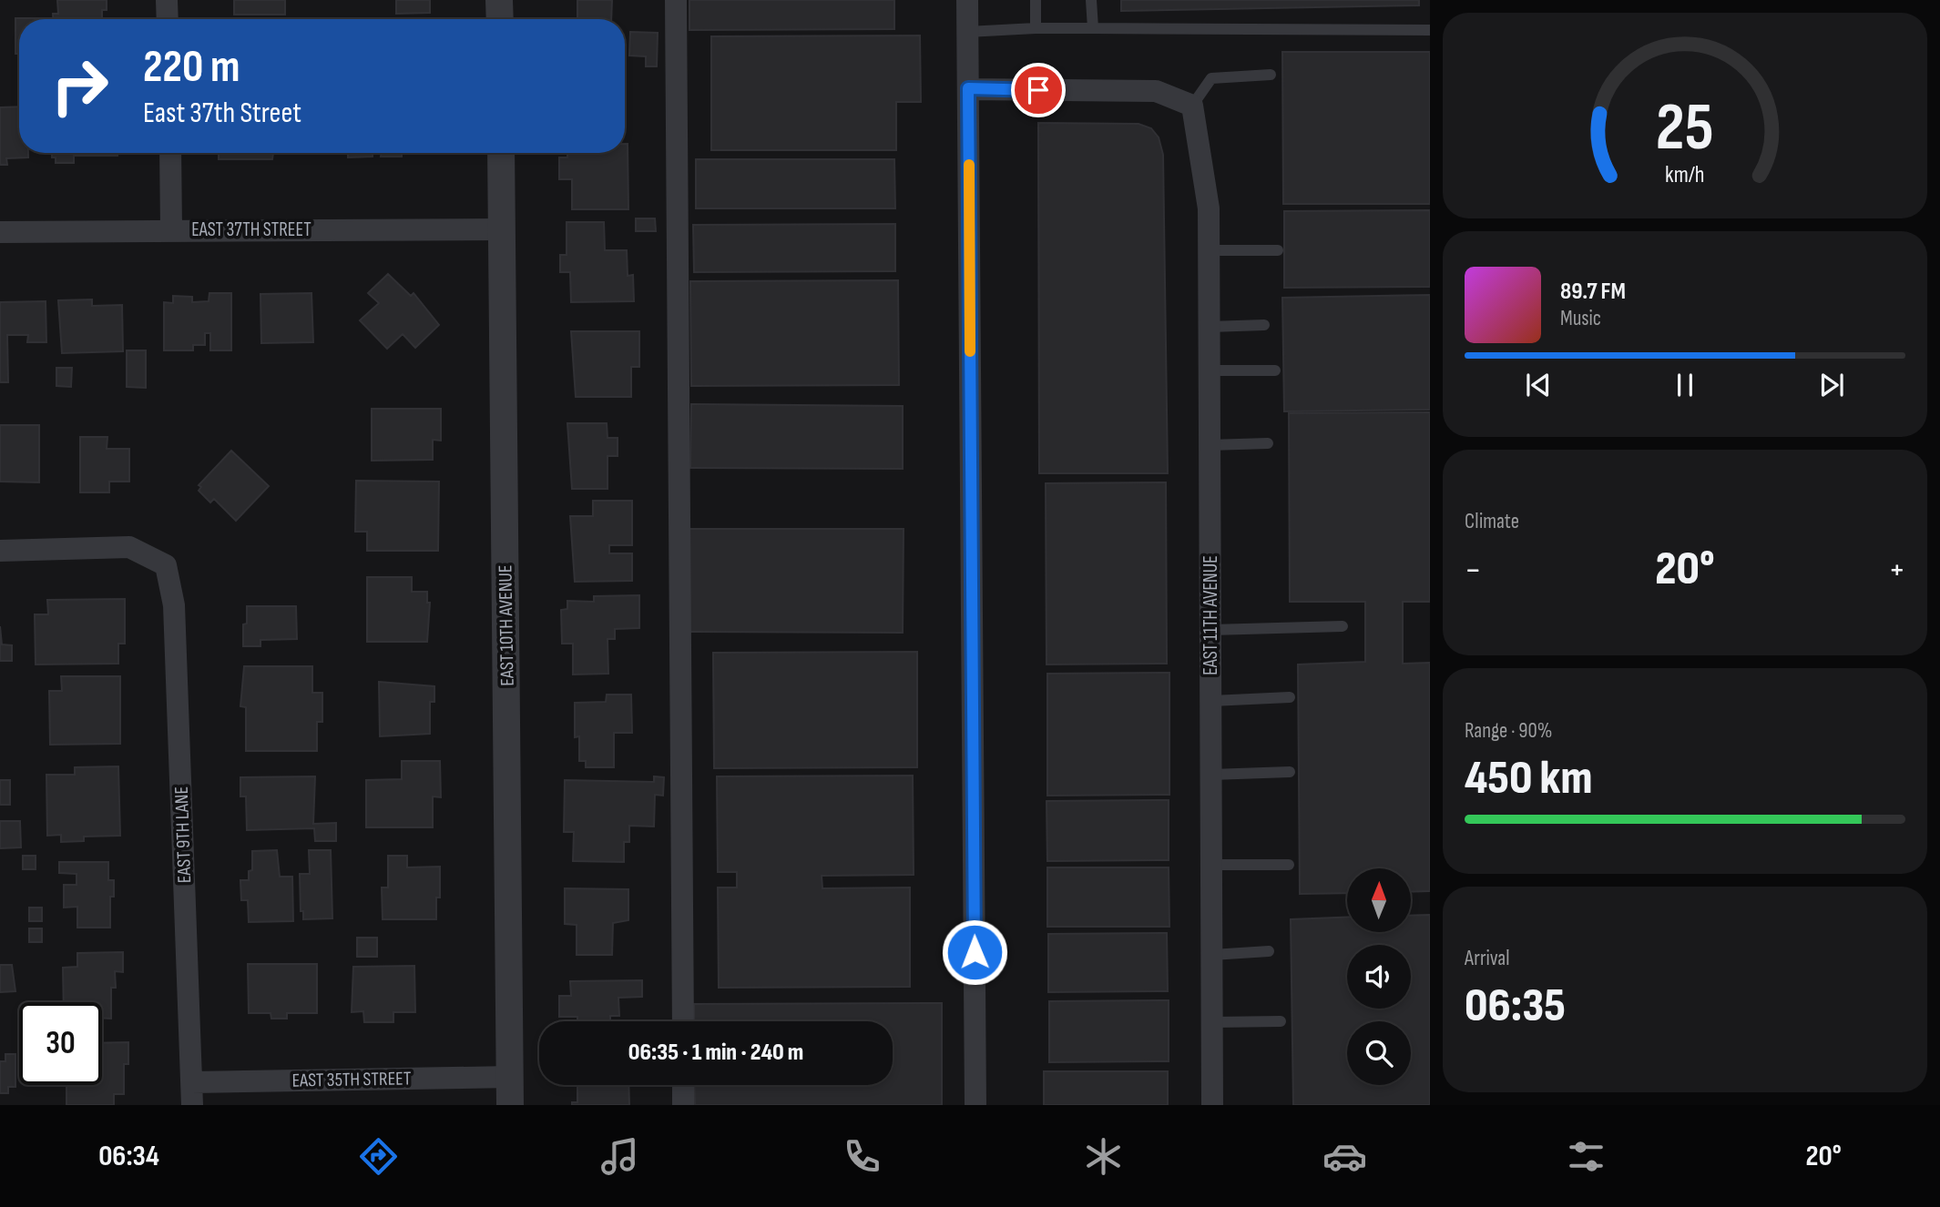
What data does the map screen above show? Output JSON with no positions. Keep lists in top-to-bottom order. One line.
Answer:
{"streets":{"street":["EAST 37TH STREET","EAST 11TH AVENUE","EAST 10TH AVENUE","EAST 9TH LANE","EAST 35TH STREET"]},"crossings":[["EAST 37TH STREET","EAST 10TH AVENUE"],["EAST 10TH AVENUE","EAST 35TH STREET"],["EAST 9TH LANE","EAST 35TH STREET"]],"north":"top","page":{"turn":["220 m","East 37th Street"],"song":["89.7 FM","Music"],"tile":["Climate",["Range · 90%","450 km"],["Arrival","06:35"]],"heat":["−","20°","+"],"limit":"30","trip":"06:35 · 1 min · 240 m","tabs":["06:34","20°"],"gauge":["25","km/h"]}}
